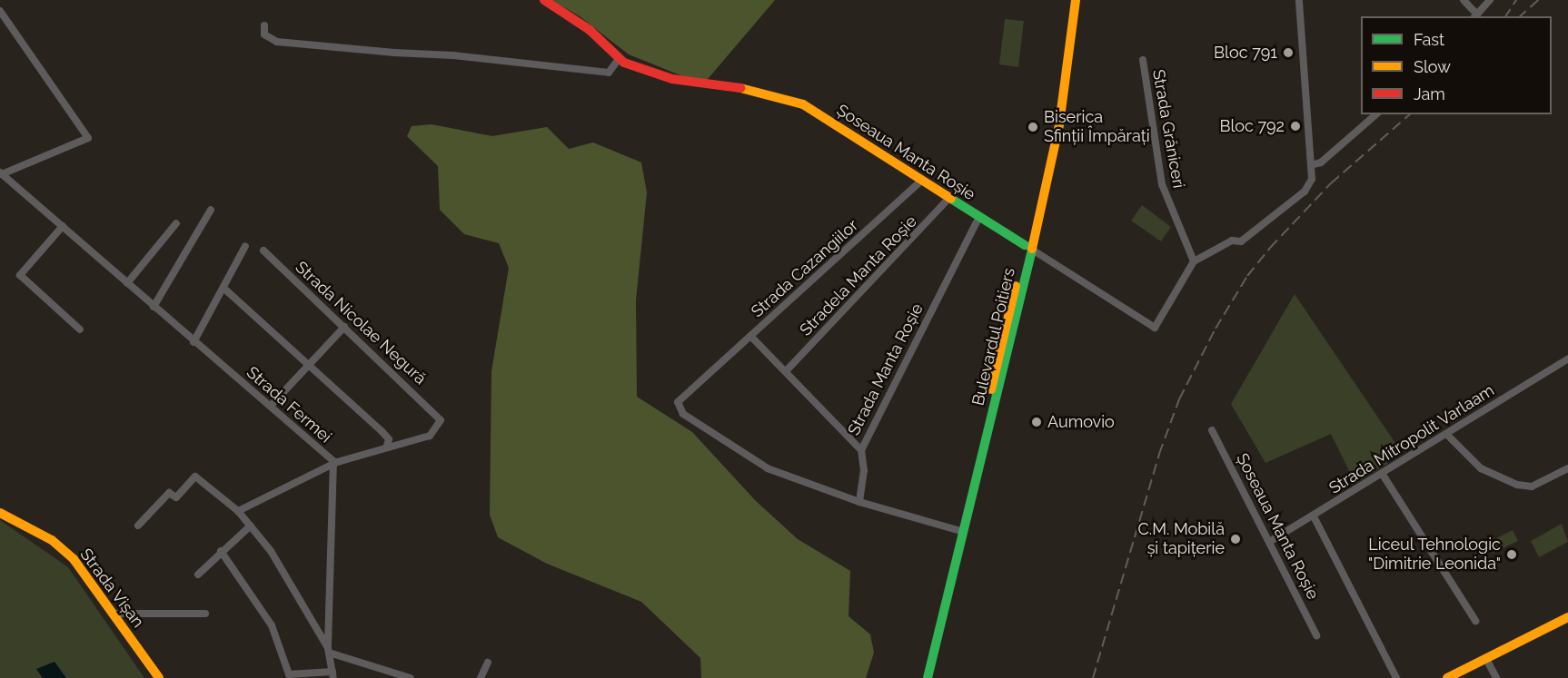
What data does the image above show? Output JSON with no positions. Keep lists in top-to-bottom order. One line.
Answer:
{"streets":{"main road":["Șoseaua Manta Roșie","Bulevardul Poitiers","Strada Vișan"],"street":["Strada Grăniceri","Strada Cazangiilor","Stradela Manta Roșie","Strada Nicolae Negură","Strada Manta Roșie","Strada Fermei","Strada Mitropolit Varlaam"]},"crossings":[["Strada Grăniceri","Șoseaua Manta Roșie"],["Șoseaua Manta Roșie","Strada Cazangiilor"],["Șoseaua Manta Roșie","Stradela Manta Roșie"],["Șoseaua Manta Roșie","Bulevardul Poitiers"],["Șoseaua Manta Roșie","Strada Manta Roșie"],["Șoseaua Manta Roșie","Strada Mitropolit Varlaam"],["Strada Cazangiilor","Stradela Manta Roșie"],["Strada Cazangiilor","Strada Manta Roșie"]],"places":["Bloc 791","Bloc 792","Biserica Sfinții Împărați","Aumovio","C.M. Mobilă și tapițerie","Liceul Tehnologic \"Dimitrie Leonida\""],"legend":["Fast","Slow","Jam"]}
